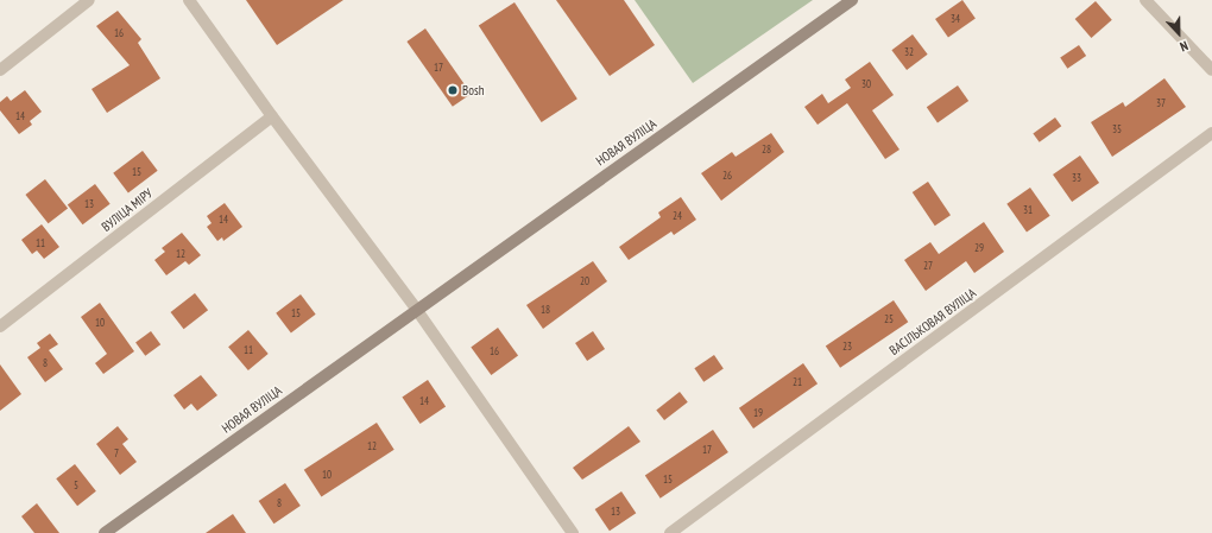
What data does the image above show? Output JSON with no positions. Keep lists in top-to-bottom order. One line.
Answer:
{"streets":{"street":["НОВАЯ ВУЛІЦА","ВУЛІЦА МІРУ","ВАСІЛЬКОВАЯ ВУЛІЦА"]},"places":["Bosh"],"house_numbers":["34","16","32","17","30","37","14","35","28","15","26","33","13","31","24","14","11","29","12","27","20","18","15","25","10","23","11","16","8","21","14","19","12","17","7","10","15","5","8","13"],"north":"bottom"}
